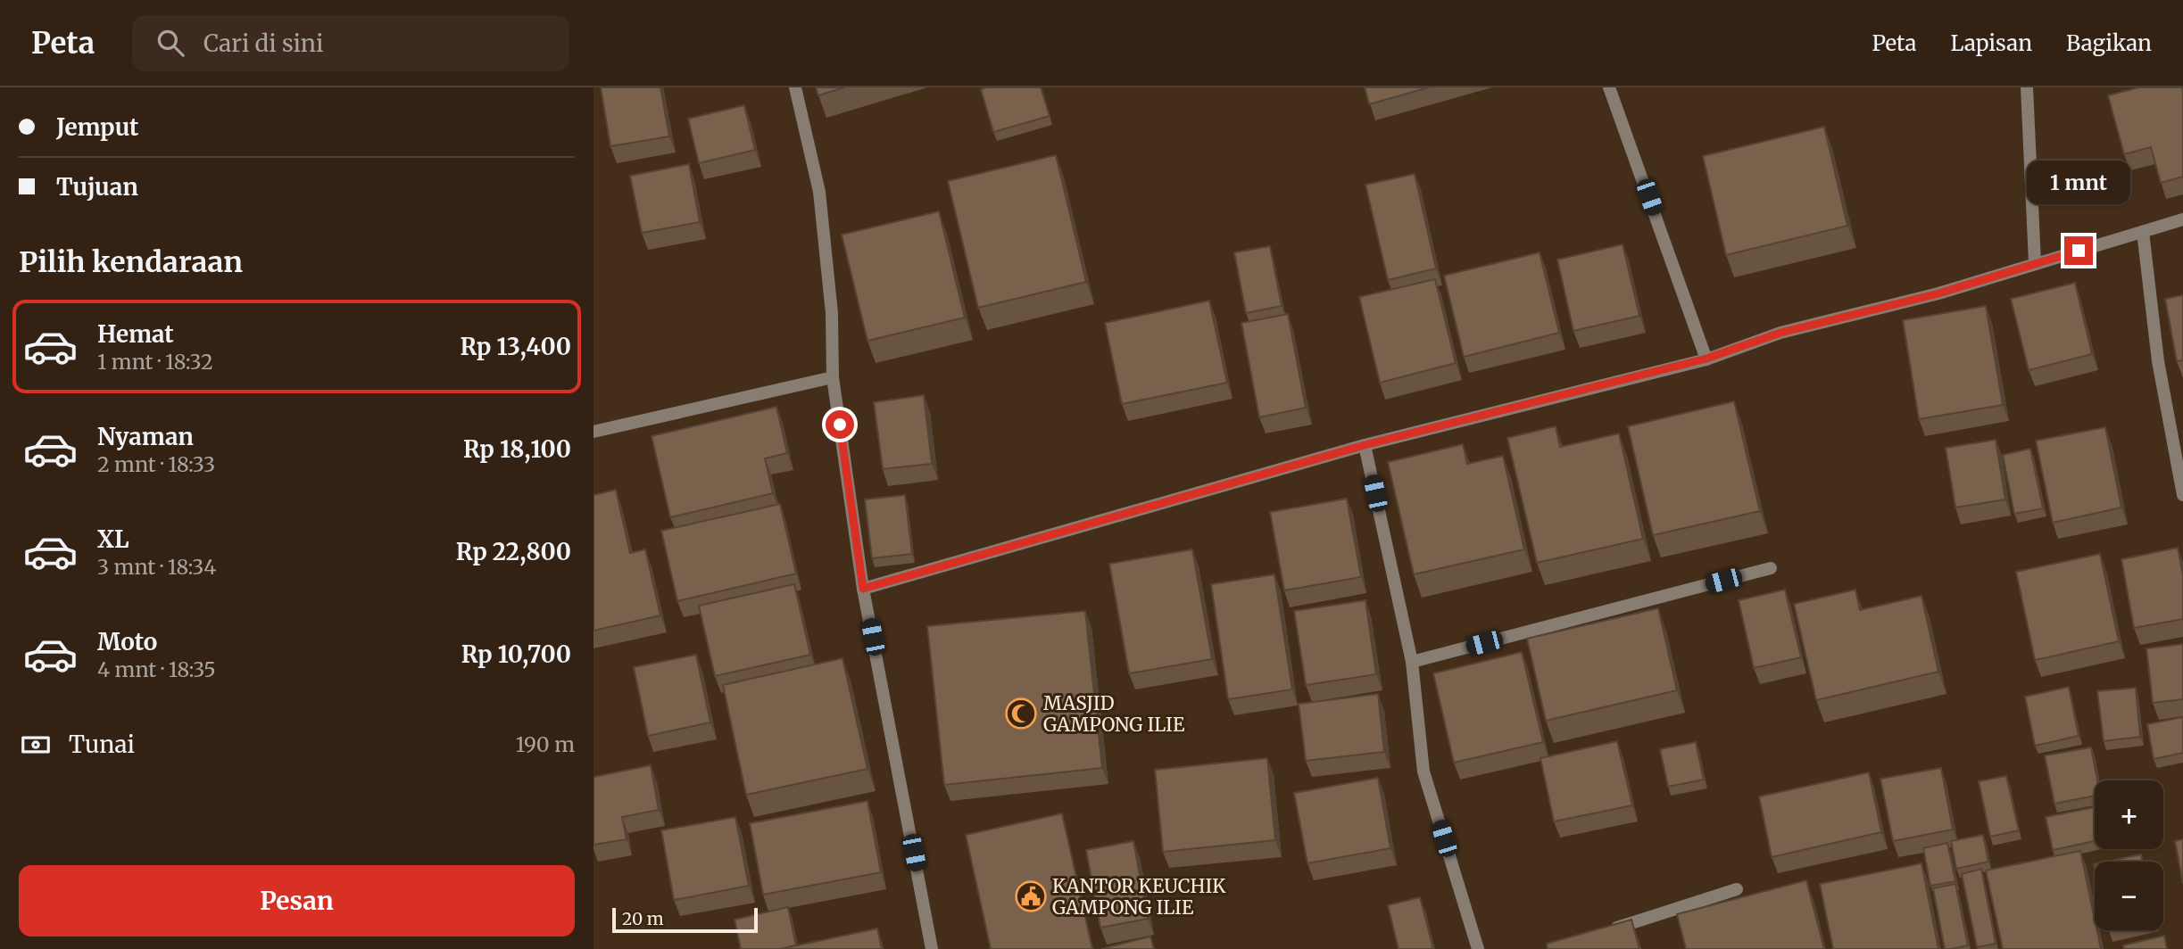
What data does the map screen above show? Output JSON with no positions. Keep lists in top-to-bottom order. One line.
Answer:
{"places":{"mosque":["MASJID GAMPONG ILIE"],"public building":["KANTOR KEUCHIK GAMPONG ILIE"]},"scale_bar":"20 m","page":{"header":"Peta","search":"Cari di sini","nav":["Peta","Lapisan","Bagikan"],"banner":["Jemput","Tujuan"],"bubble":"1 mnt","heading":"Pilih kendaraan","list":[{"name":"Hemat","note":"1 mnt · 18:32","value":"Rp 13,400"},{"name":"Nyaman","note":"2 mnt · 18:33","value":"Rp 18,100"},{"name":"XL","note":"3 mnt · 18:34","value":"Rp 22,800"},{"name":"Moto","note":"4 mnt · 18:35","value":"Rp 10,700"}],"pay":["Tunai","190 m"],"map_buttons":["+","−"],"buttons":"Pesan","scale":"20 m"}}
